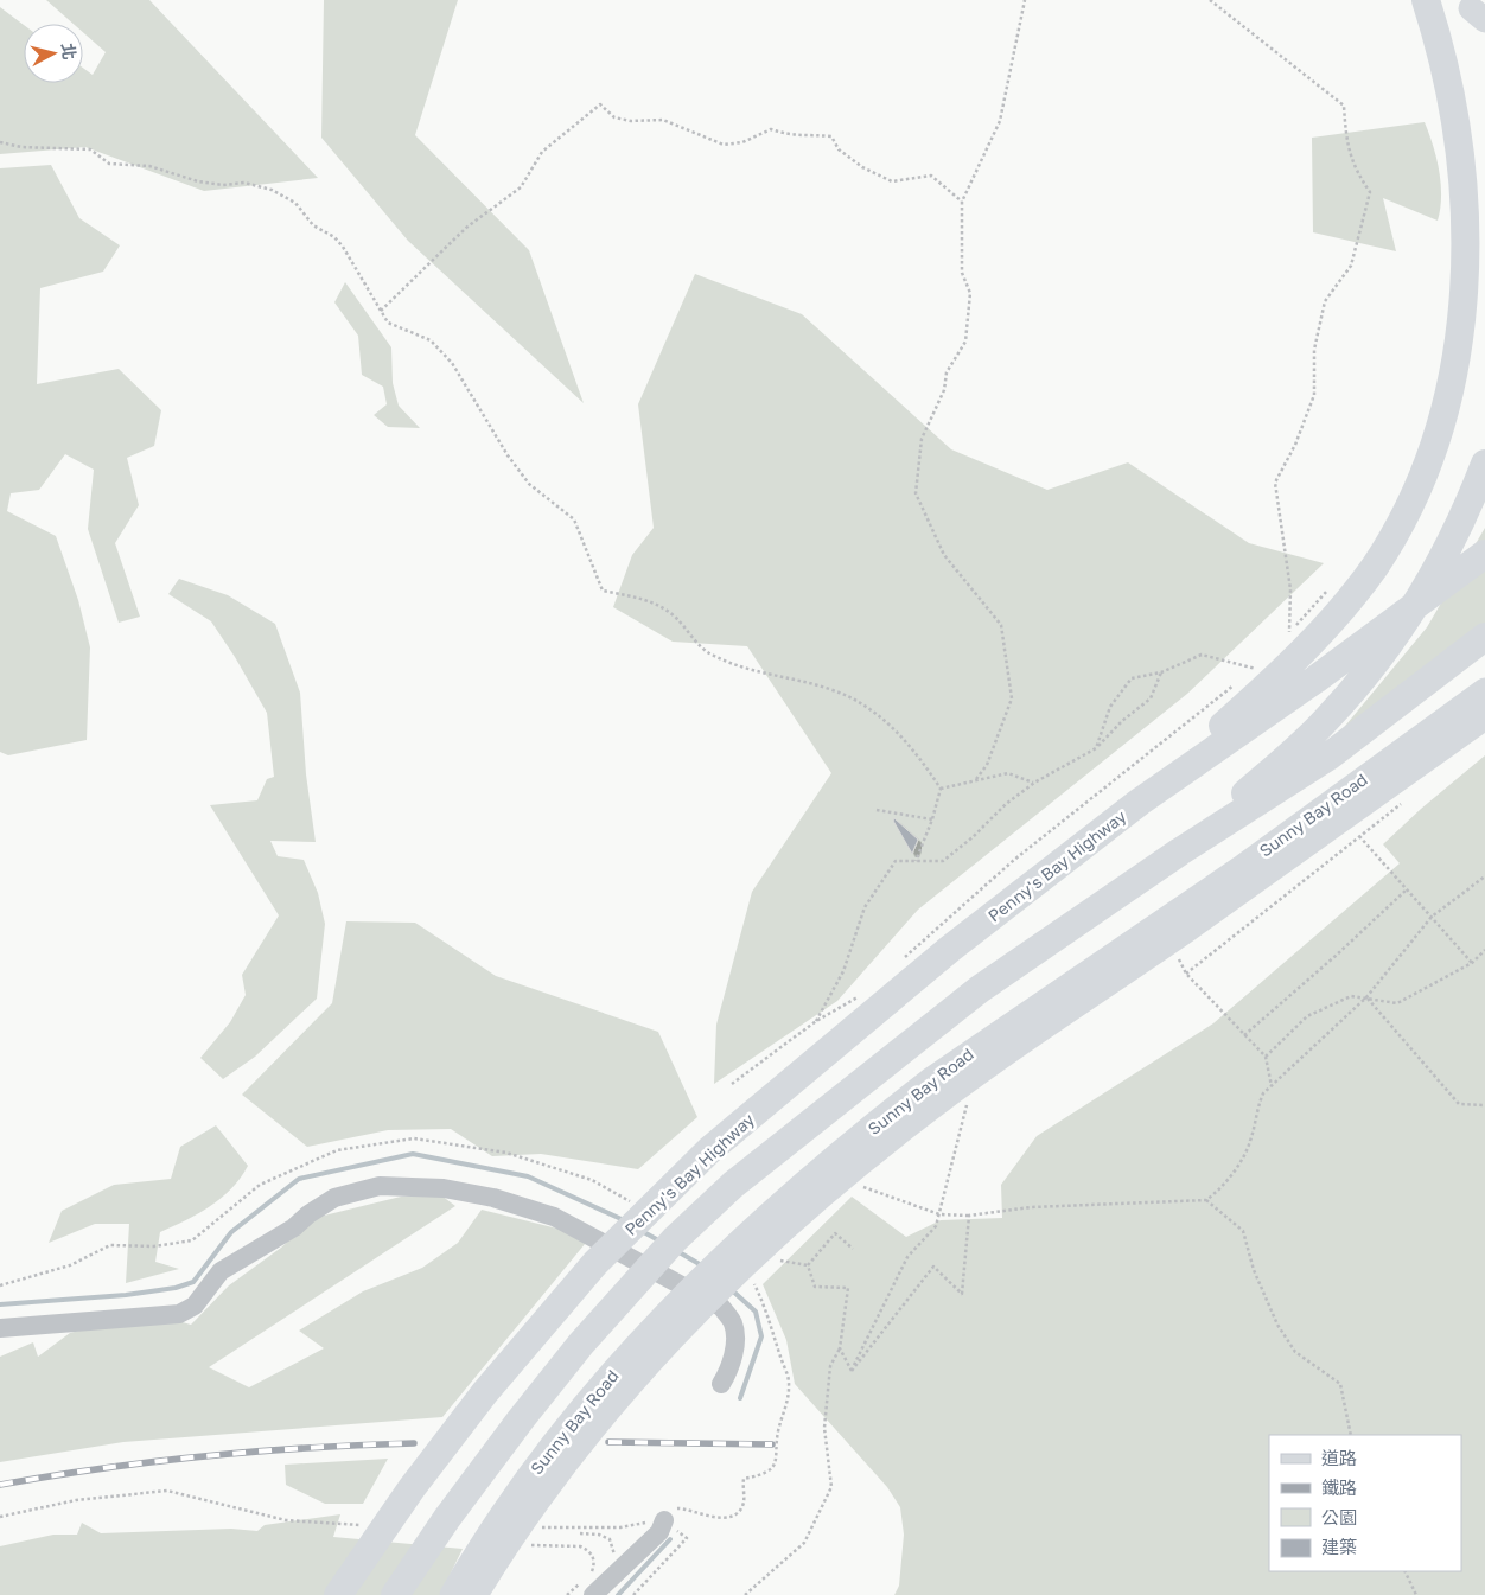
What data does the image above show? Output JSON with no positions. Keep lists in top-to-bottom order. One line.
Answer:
{"streets":{"highway":["Penny's Bay Highway"],"main road":["Sunny Bay Road"]},"legend":["道路","鐵路","公園","建築"],"north":"right"}
